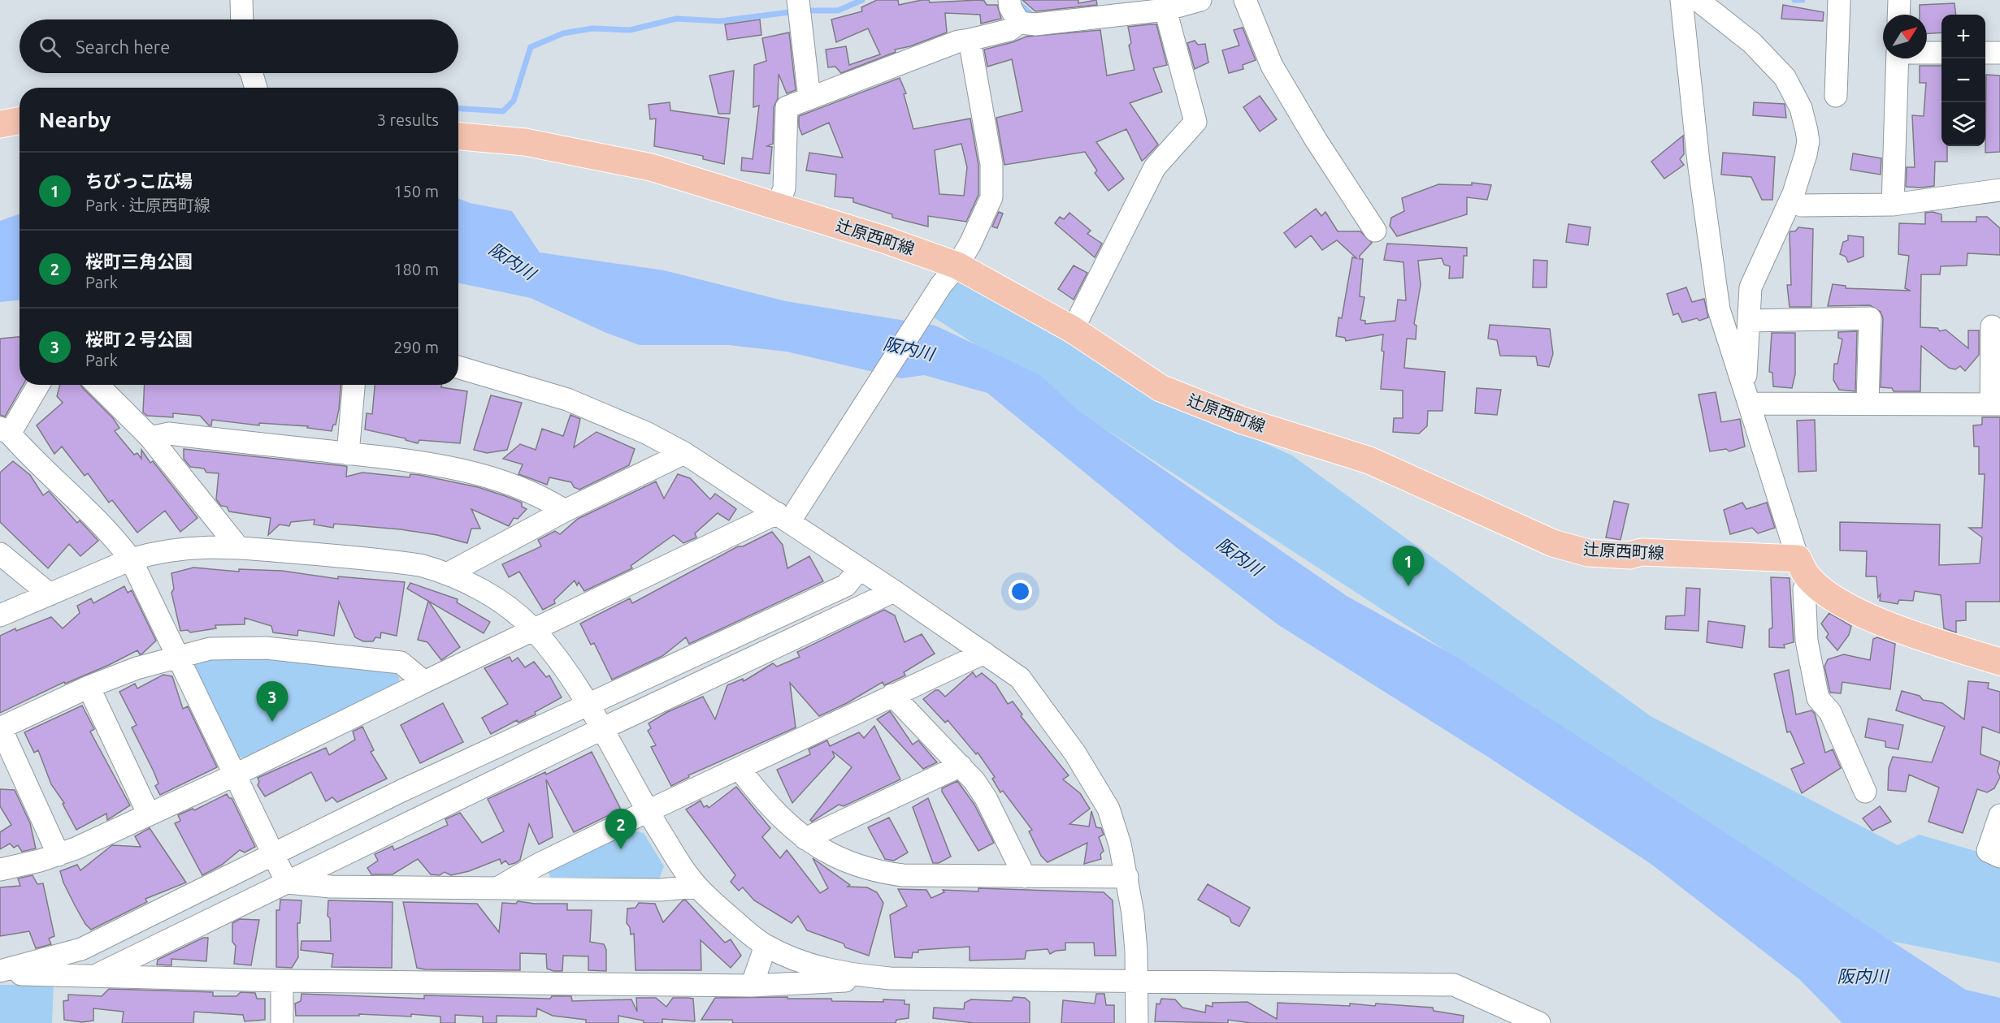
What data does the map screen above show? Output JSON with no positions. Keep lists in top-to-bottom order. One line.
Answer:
{"streets":{"main road":["辻原西町線"]},"water":["阪内川"],"north":"top right","page":{"map_buttons":["+","−"],"search":"Search here","heading":["Nearby","3 results"],"list":[{"mark":"1","name":"ちびっこ広場","note":"Park · 辻原西町線","value":"150 m"},{"mark":"2","name":"桜町三角公園","note":"Park","value":"180 m"},{"mark":"3","name":"桜町２号公園","note":"Park","value":"290 m"}],"pins":["1","3","2"]}}
